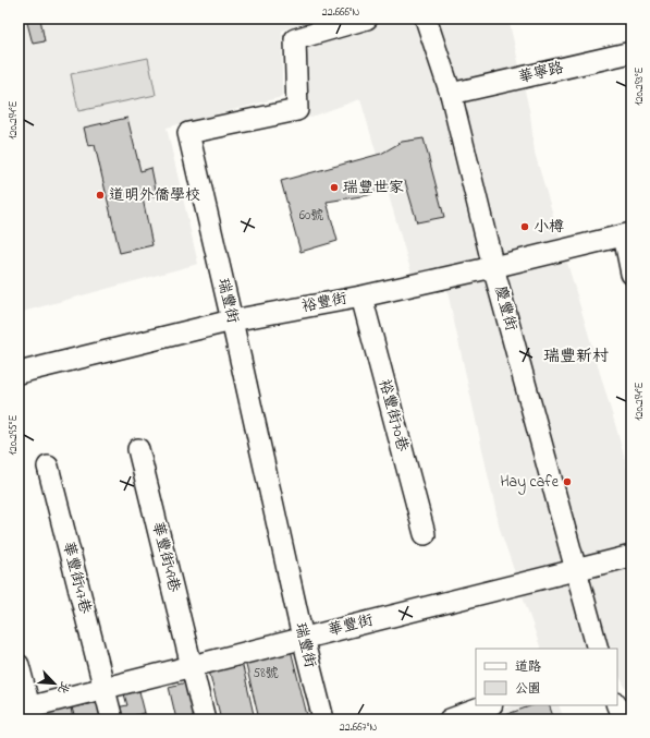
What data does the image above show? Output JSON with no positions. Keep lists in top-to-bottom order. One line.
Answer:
{"streets":{"street":["華寧路","瑞豐街","裕豐街","慶豐街","裕豐街70巷","華豐街49巷","華豐街47巷","華豐街"]},"crossings":[["華寧路","慶豐街"],["瑞豐街","裕豐街"],["瑞豐街","華豐街"],["裕豐街","慶豐街"],["裕豐街","裕豐街70巷"],["慶豐街","華豐街"],["華豐街49巷","華豐街"],["華豐街47巷","華豐街"]],"districts":["瑞豐新村"],"places":["瑞豐世家","道明外僑學校","小樽","Hay cafe"],"house_numbers":["60號","58號"],"legend":["道路","公園"],"north":"bottom right","coordinates":["22.666°N","120.293°E","120.294°E","120.295°E","22.667°N"]}
